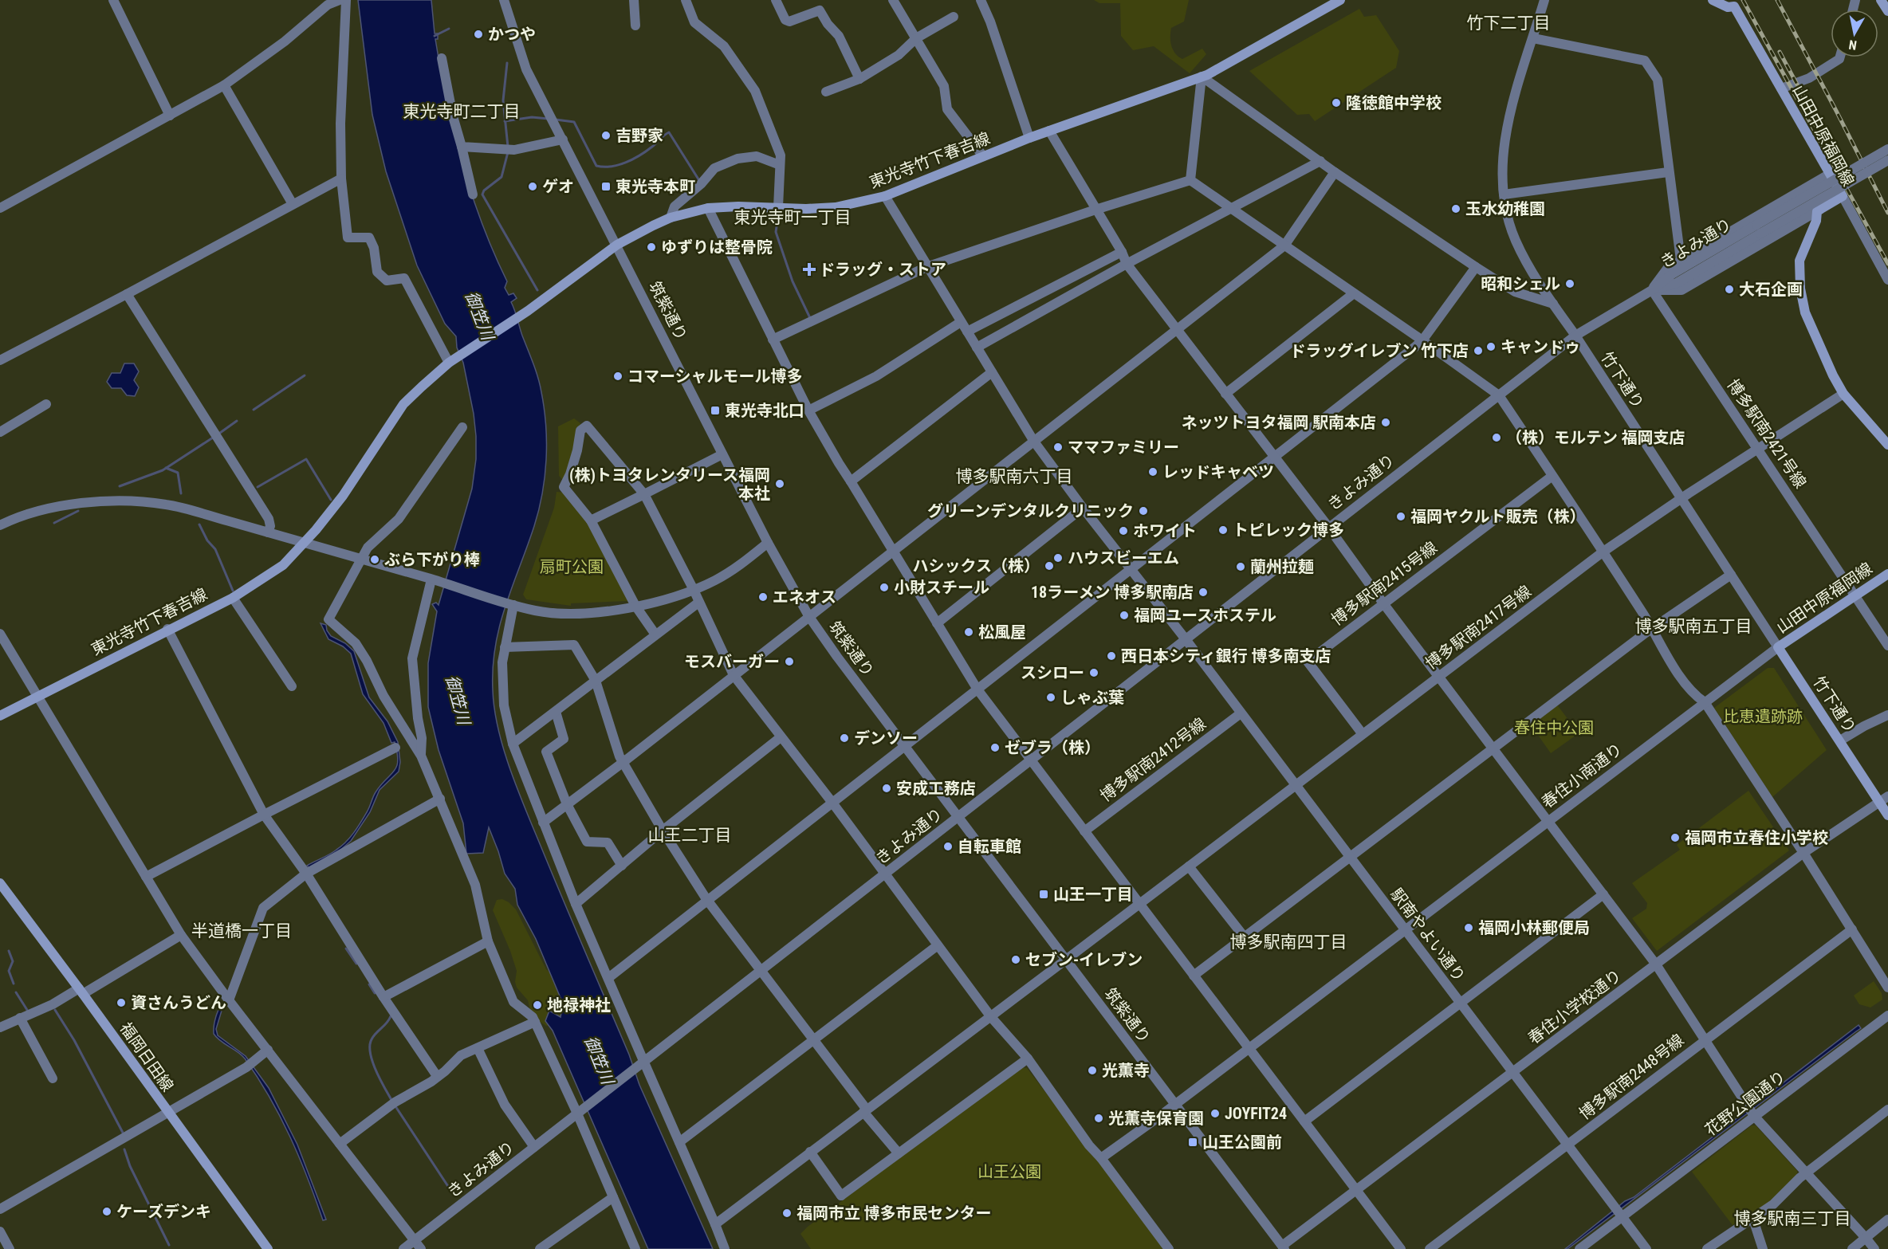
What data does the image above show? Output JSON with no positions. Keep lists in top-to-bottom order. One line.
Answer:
{"streets":{"main road":["山田中原福岡線","東光寺竹下春吉線","竹下通り","福岡日田線"],"street":["きよみ通り","筑紫通り","博多駅南2421号線","博多駅南2415号線","博多駅南2417号線","博多駅南2412号線","春住小南通り","駅南やよい通り","春住小学校通り","博多駅南2448号線","花野公園通り"]},"crossings":[["山田中原福岡線","竹下通り"],["山田中原福岡線","博多駅南2421号線"],["山田中原福岡線","春住小南通り"],["東光寺竹下春吉線","筑紫通り"],["東光寺竹下春吉線","駅南やよい通り"],["きよみ通り","筑紫通り"],["きよみ通り","竹下通り"],["きよみ通り","博多駅南2421号線"],["きよみ通り","駅南やよい通り"],["筑紫通り","博多駅南2417号線"],["筑紫通り","春住小南通り"],["筑紫通り","春住小学校通り"],["竹下通り","博多駅南2417号線"],["竹下通り","春住小南通り"],["竹下通り","春住小学校通り"],["博多駅南2421号線","博多駅南2417号線"],["博多駅南2415号線","博多駅南2417号線"],["博多駅南2417号線","駅南やよい通り"],["博多駅南2412号線","駅南やよい通り"],["春住小南通り","駅南やよい通り"],["駅南やよい通り","春住小学校通り"],["駅南やよい通り","博多駅南2448号線"],["駅南やよい通り","花野公園通り"]],"districts":["竹下二丁目","東光寺町二丁目","東光寺町一丁目","博多駅南六丁目","博多駅南五丁目","山王二丁目","半道橋一丁目","博多駅南四丁目","博多駅南三丁目"],"water":["御笠川"],"parks":["扇町公園","比恵遺跡跡","春住中公園","山王公園"],"places":{"other":["かつや","隆徳館中学校","吉野家","ゲオ","玉水幼稚園","ゆずりは整骨院","昭和シェル","大石企画","キャンドゥ","ドラッグイレブン 竹下店","コマーシャルモール博多","ネッツトヨタ福岡 駅南本店","（株）モルテン 福岡支店","ママファミリー","レッドキャベツ","(株)トヨタレンタリース福岡 本社","グリーンデンタルクリニック","福岡ヤクルト販売（株）","トピレック博多","ホワイト","ハウスビーエム","ぶら下がり棒","ハシックス（株）","蘭州拉麺","小財スチール","18ラーメン 博多駅南店","エネオス","福岡ユースホステル","松風屋","西日本シティ銀行 博多南支店","モスバーガー","スシロー","しゃぶ葉","デンソー","ゼブラ（株）","安成工務店","福岡市立春住小学校","自転車館","福岡小林郵便局","セブン-イレブン","資さんうどん","地禄神社","光薫寺","JOYFIT24","光薫寺保育園","ケーズデンキ","福岡市立 博多市民センター"],"transit":["東光寺本町","東光寺北口","山王一丁目","山王公園前"],"health":["ドラッグ・ストア"]},"north":"bottom"}
